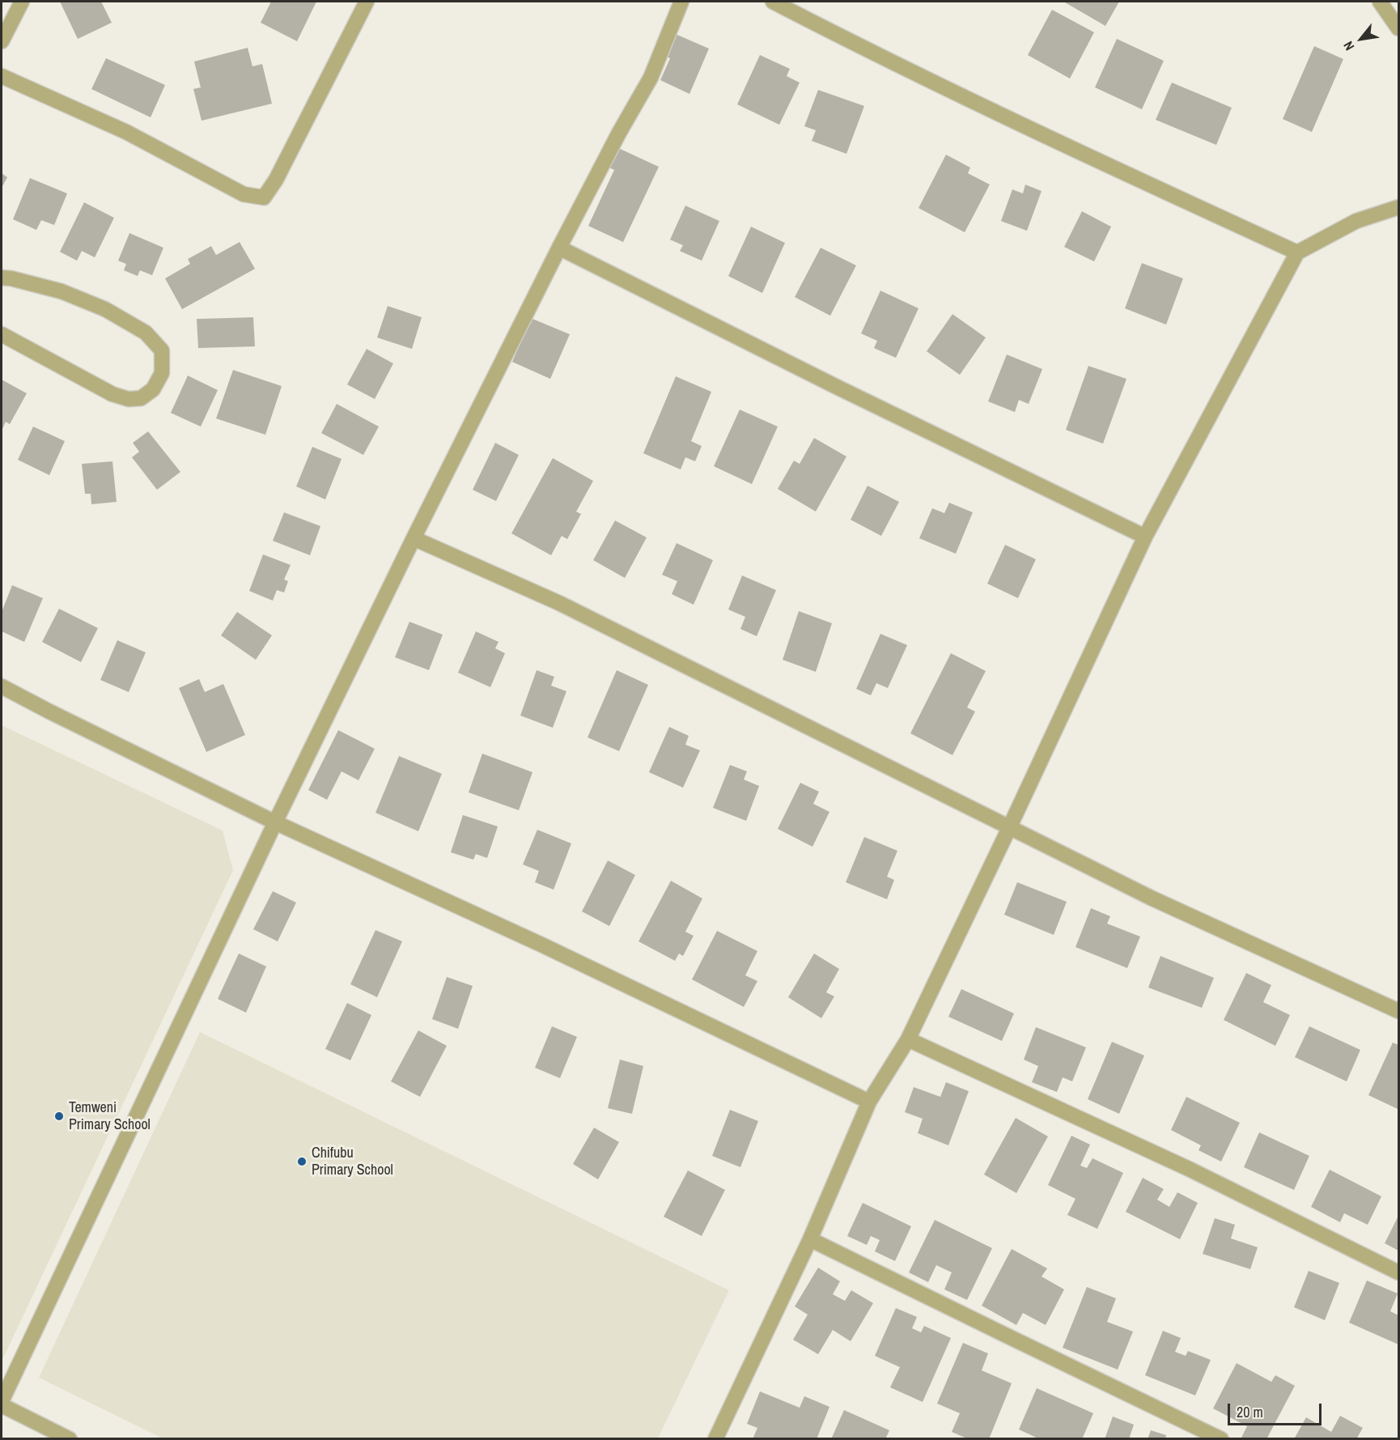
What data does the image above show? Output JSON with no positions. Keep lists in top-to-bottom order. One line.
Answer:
{"places":["Temweni Primary School","Chifubu Primary School"],"scale_bar":"20 m","north":"bottom left"}
